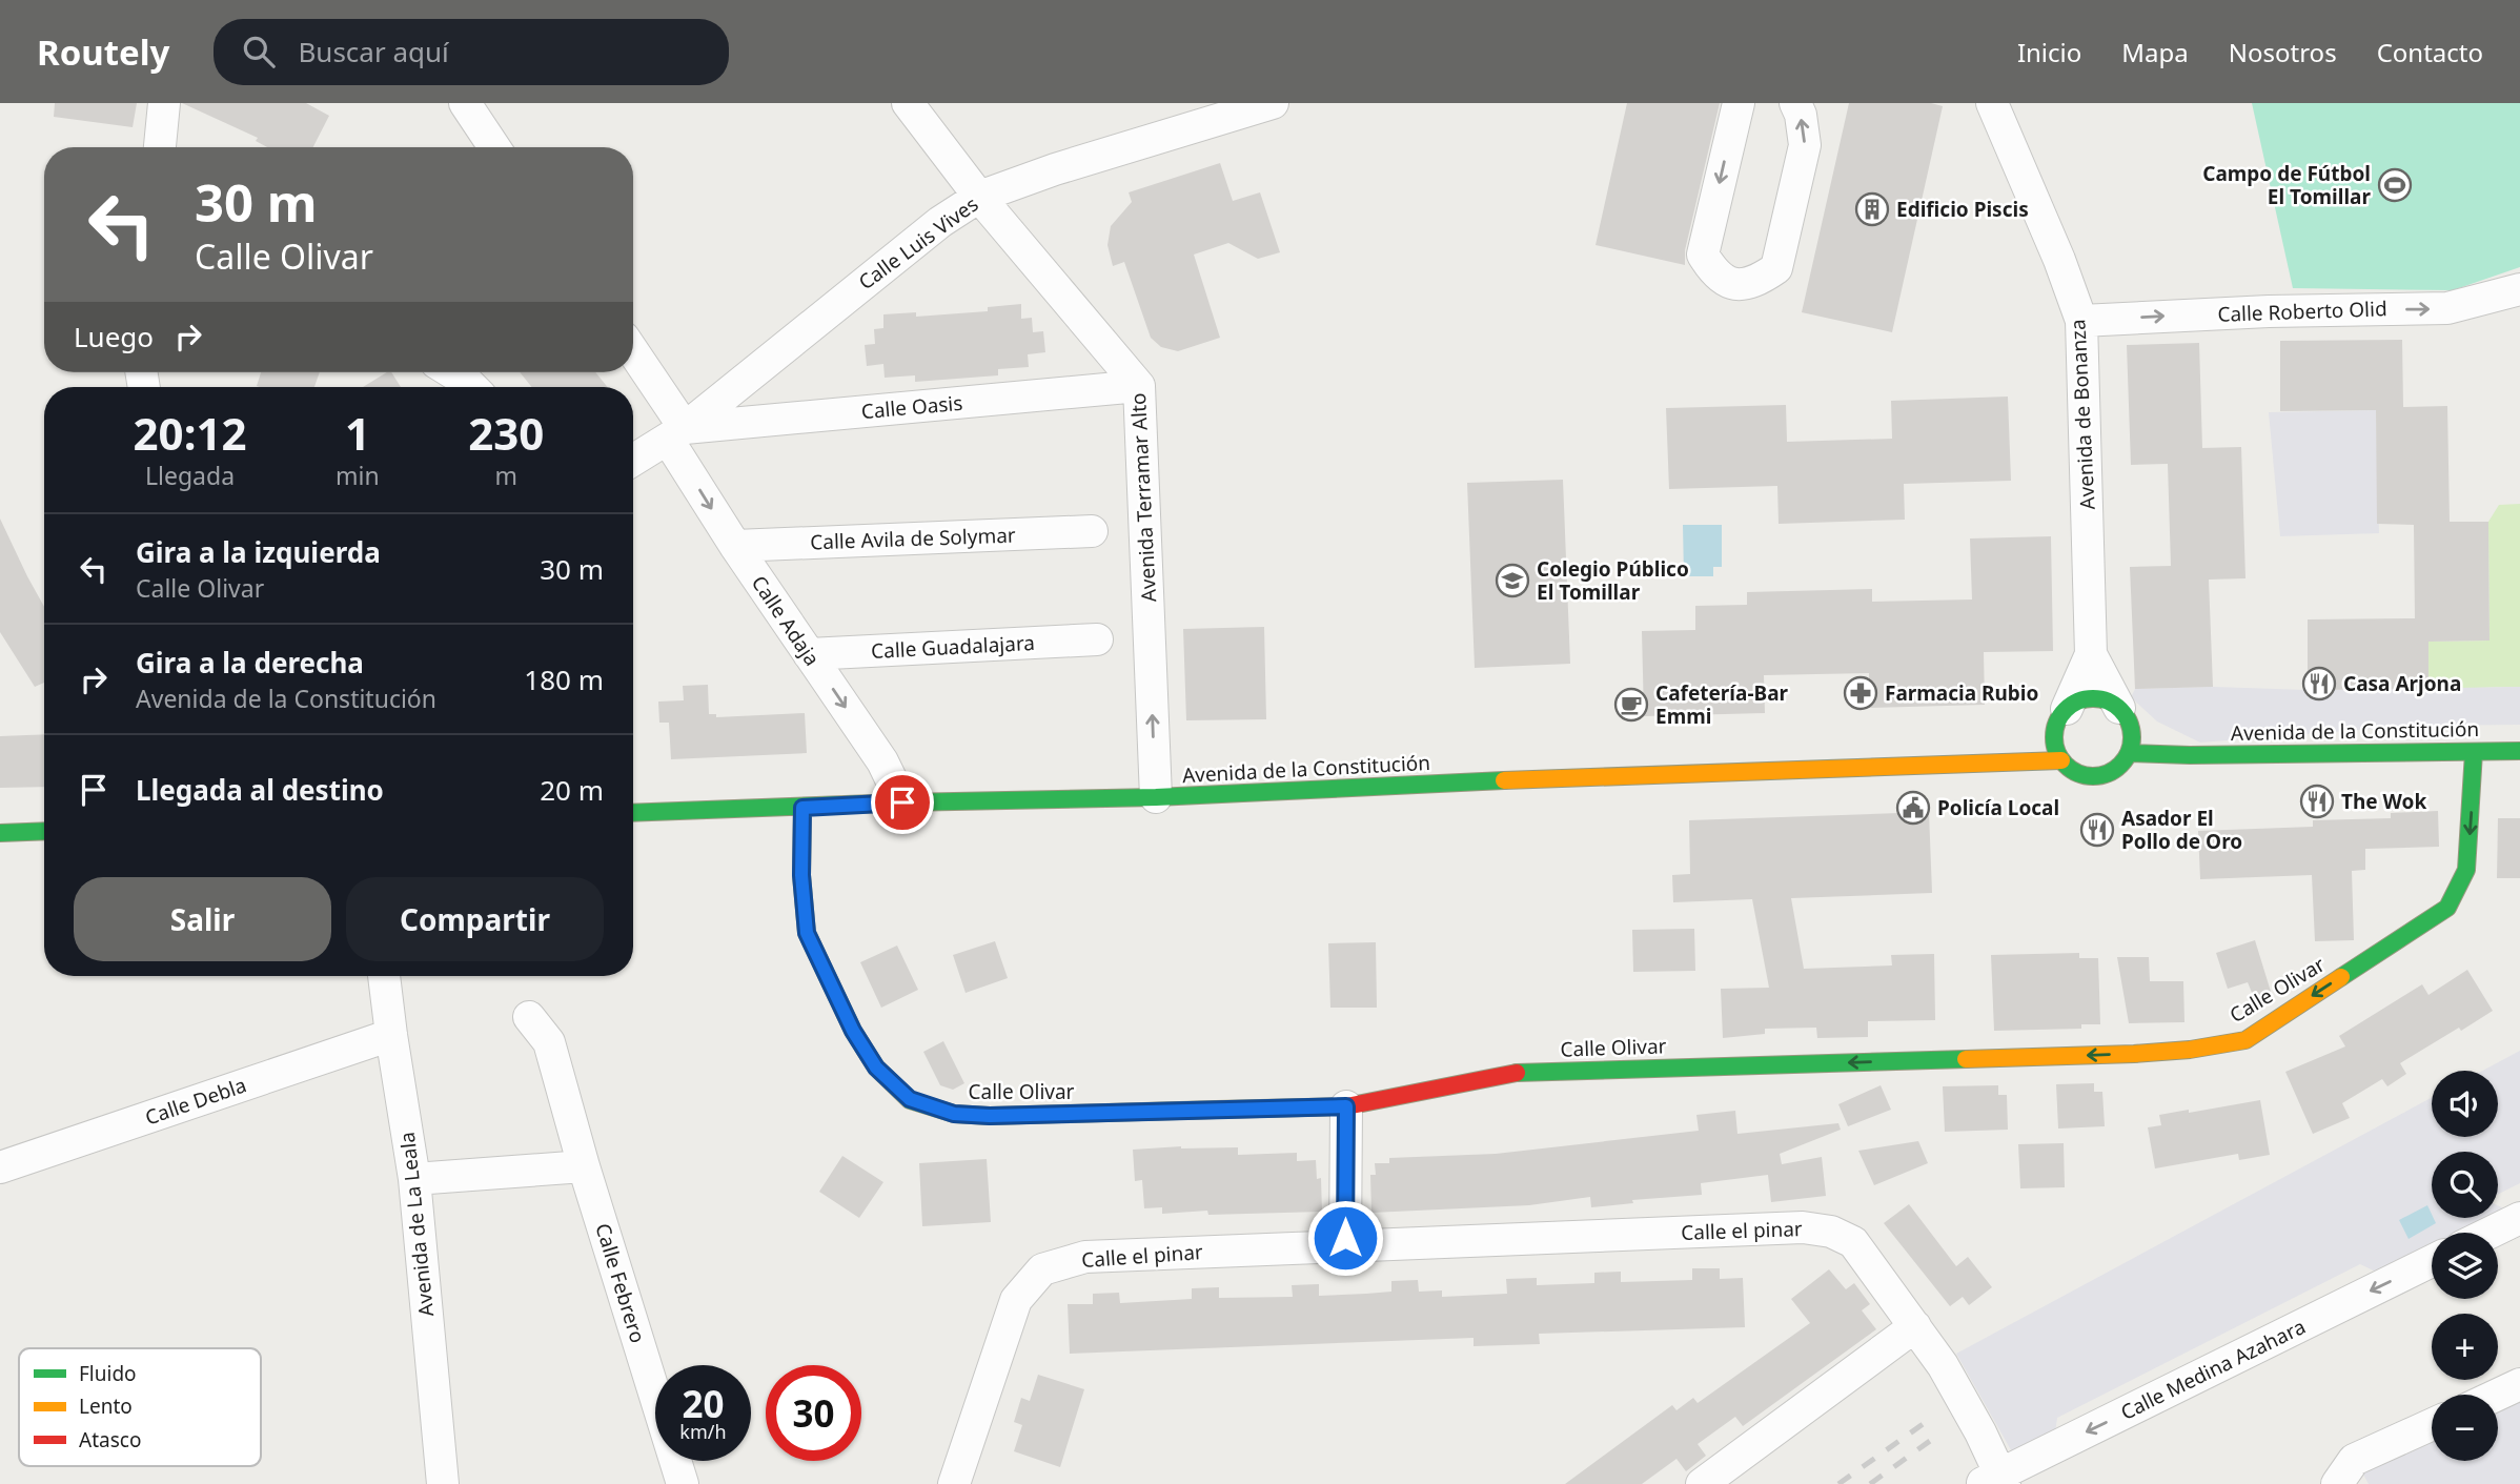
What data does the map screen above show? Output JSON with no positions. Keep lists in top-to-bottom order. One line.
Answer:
{"streets":{"main road":["Avenida de la Constitución","Calle Olivar"],"street":["Calle Luis Vives","Calle Roberto Olid","Calle Oasis","Avenida de Bonanza","Avenida Terramar Alto","Calle Avila de Solymar","Calle Adaja","Calle Guadalajara","Calle Debla","Avenida de La Leala","Calle el pinar","Calle Febrero","Calle Medina Azahara"]},"crossings":[["Calle Luis Vives","Calle Oasis"],["Calle Luis Vives","Avenida Terramar Alto"],["Calle Luis Vives","Calle Adaja"],["Calle Roberto Olid","Avenida de Bonanza"],["Calle Oasis","Avenida Terramar Alto"],["Calle Oasis","Calle Adaja"],["Avenida de Bonanza","Avenida de la Constitución"],["Avenida Terramar Alto","Avenida de la Constitución"],["Calle Avila de Solymar","Calle Adaja"],["Calle Adaja","Calle Guadalajara"],["Calle Adaja","Avenida de la Constitución"],["Avenida de la Constitución","Calle Olivar"],["Calle Debla","Avenida de La Leala"],["Calle el pinar","Calle Medina Azahara"]],"one_way":["Calle Roberto Olid","Avenida Terramar Alto","Calle Adaja","Calle Olivar","Calle Medina Azahara"],"places":{"sports":["Campo de Fútbol El Tomillar"],"building":["Edificio Piscis"],"school or university":["Colegio Público El Tomillar"],"restaurant":["Casa Arjona","The Wok","Asador El Pollo de Oro"],"pharmacy":["Farmacia Rubio"],"cafe":["Cafetería-Bar Emmi"],"public building":["Policía Local"]},"legend":["Fluido","Lento","Atasco"],"page":{"header":"Routely","search":"Buscar aquí","nav":["Inicio","Mapa","Nosotros","Contacto"],"turn":["30 m","Calle Olivar"],"then":"Luego","eta":["20:12","Llegada","1","min","230","m"],"list":[{"name":"Gira a la izquierda","note":"Calle Olivar","value":"30 m"},{"name":"Gira a la derecha","note":"Avenida de la Constitución","value":"180 m"},{"name":"Llegada al destino","value":"20 m"}],"buttons":["Salir","Compartir"],"map_buttons":["+","−"],"speed":"20 km/h","limit":"30"}}
